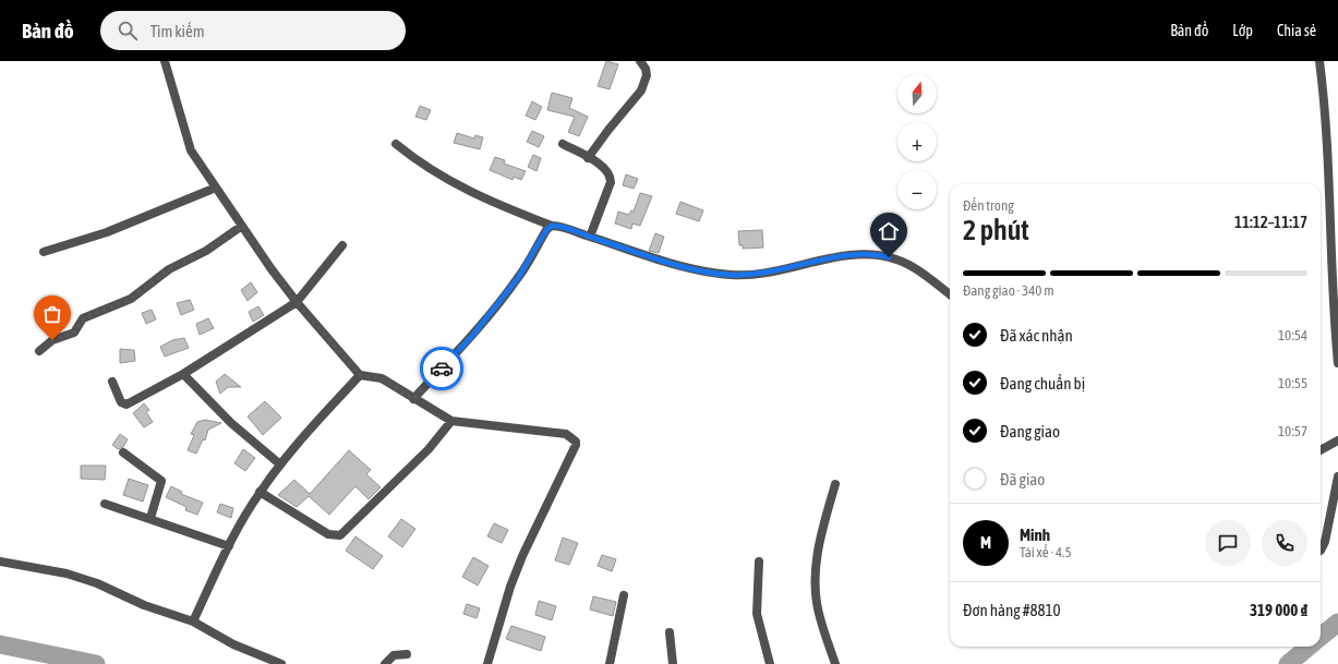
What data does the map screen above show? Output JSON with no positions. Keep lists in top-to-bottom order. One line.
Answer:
{"north":"top","page":{"header":"Bản đồ","search":"Tìm kiếm","nav":["Bản đồ","Lớp","Chia sẻ"],"map_buttons":["+","−"],"heading":["2 phút","Đến trong","11:12–11:17"],"panel":["Minh","Tài xế · 4.5","Đơn hàng #8810","319 000 ₫"],"bar":"Đang giao · 340 m","list":[["Đã xác nhận","10:54"],["Đang chuẩn bị","10:55"],["Đang giao","10:57"],"Đã giao"],"round":"M"}}
